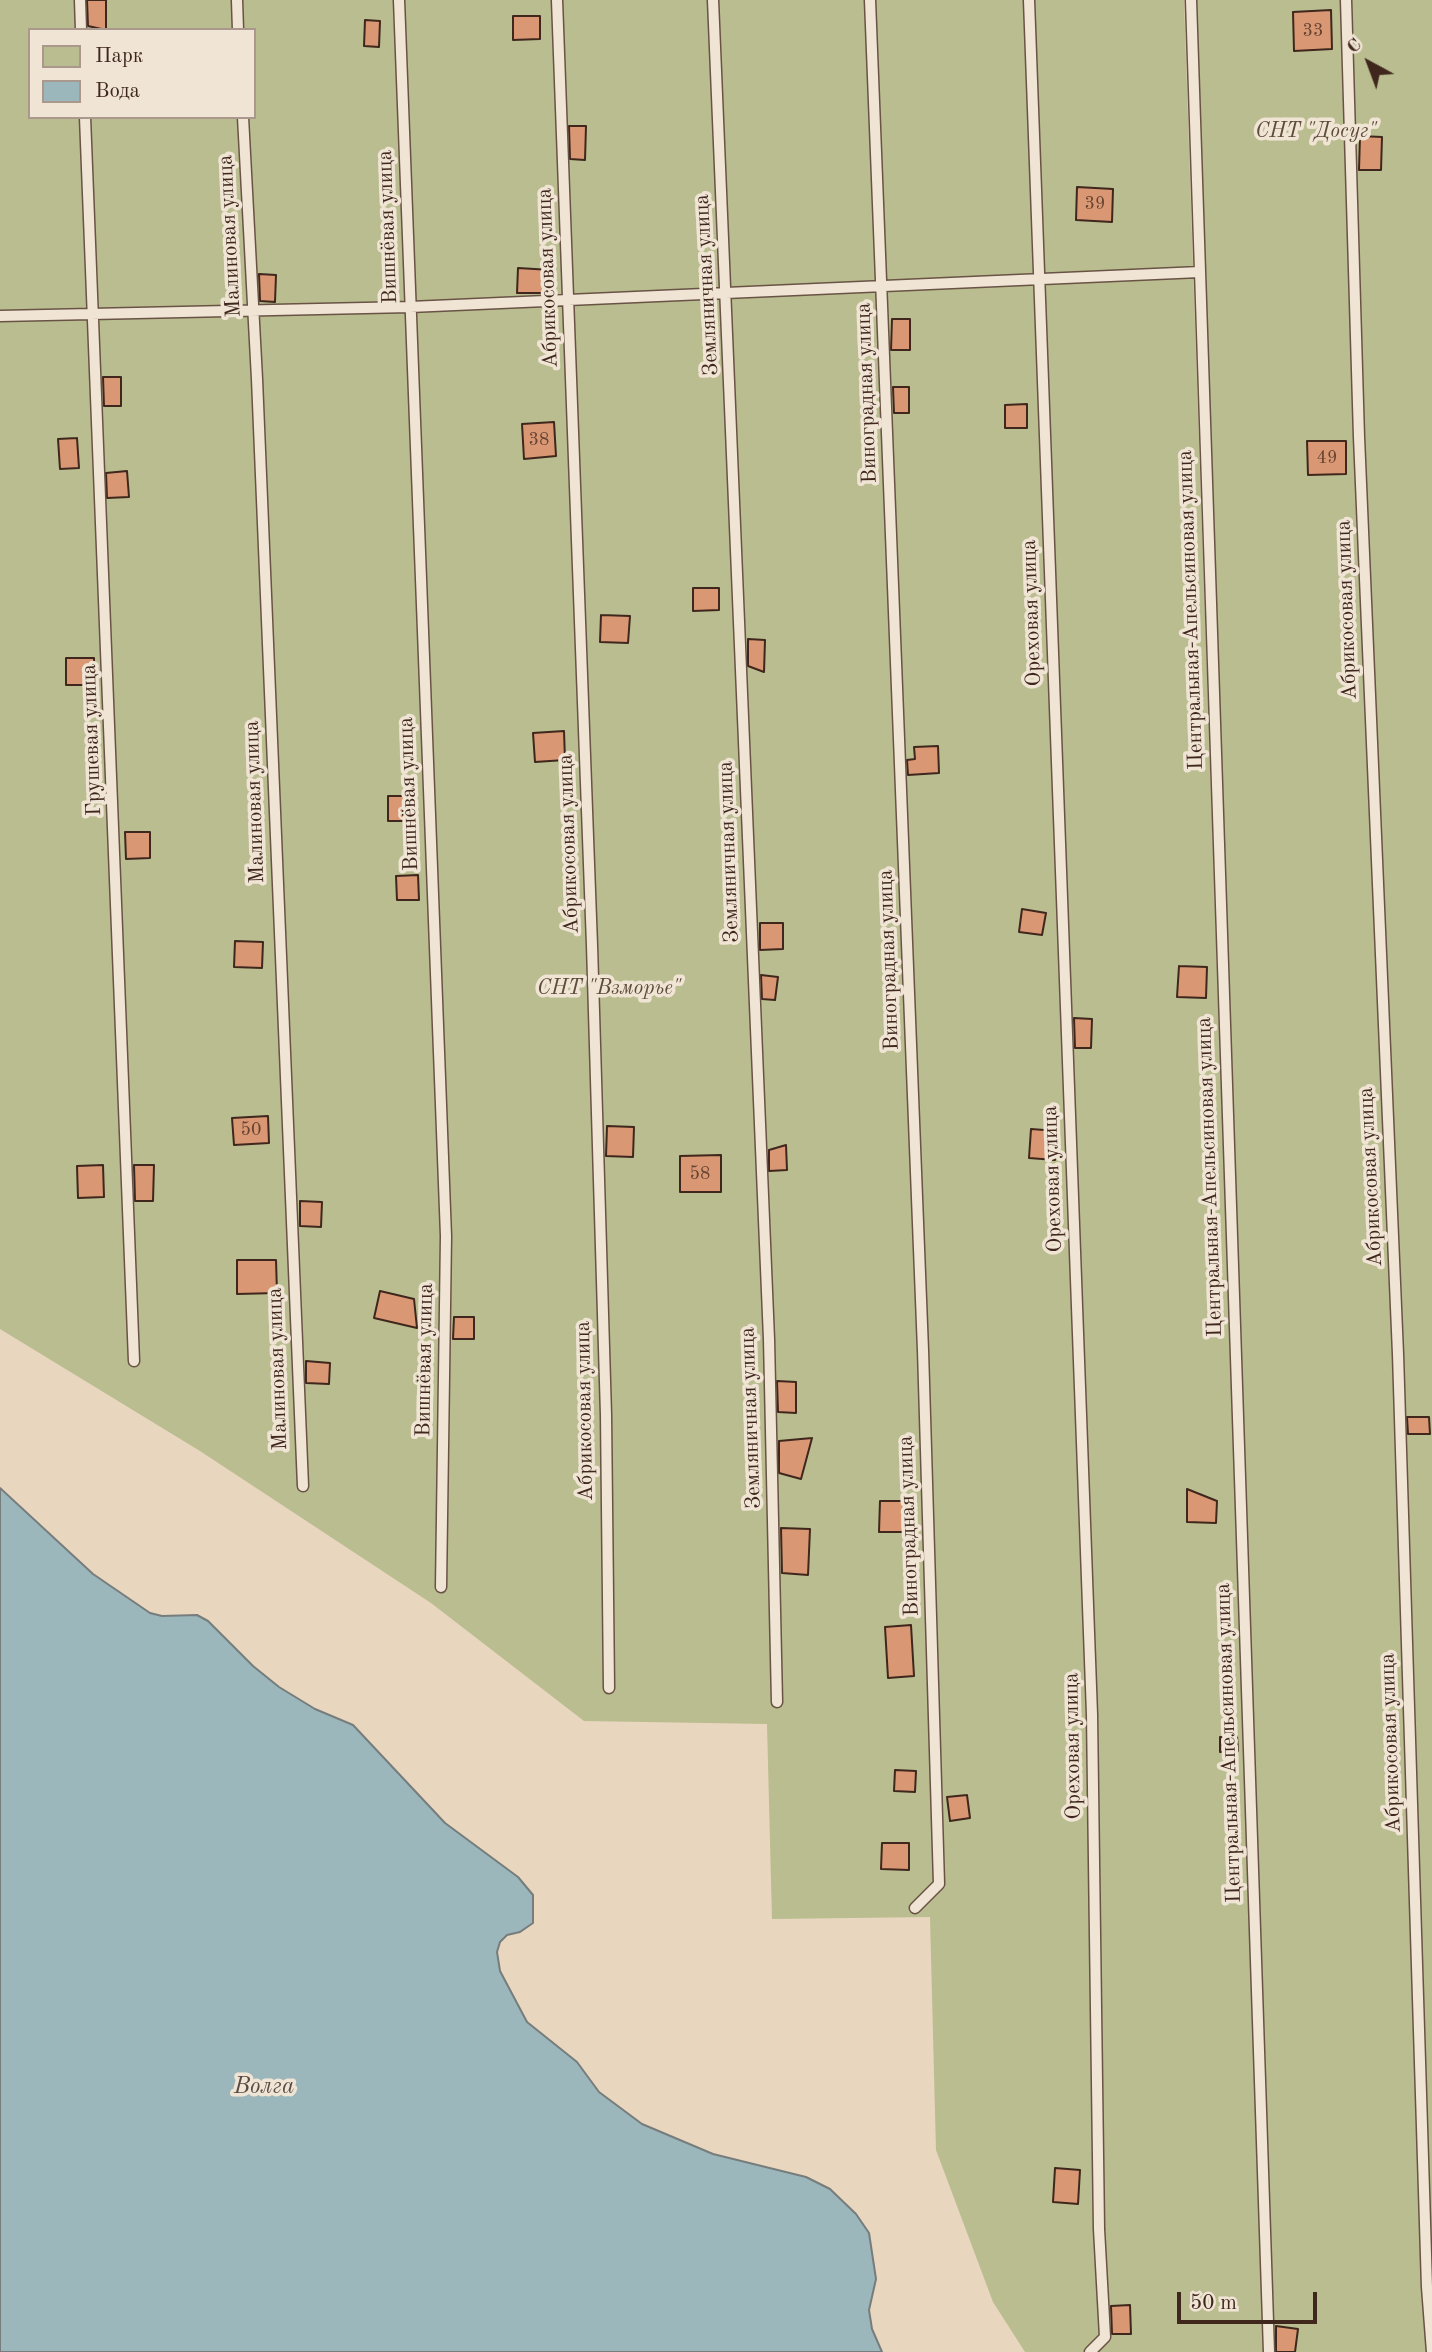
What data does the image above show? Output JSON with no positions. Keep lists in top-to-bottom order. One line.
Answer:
{"streets":{"lane":["Вишнёвая улица","Малиновая улица","Абрикосовая улица","Земляничная улица","Виноградная улица","Центральная-Апельсиновая улица","Ореховая улица","Грушевая улица"]},"water":["Волга"],"parks":["СНТ \"Досуг\"","СНТ \"Взморье\""],"house_numbers":["33","39","38","49","50","58"],"legend":["Парк","Вода"],"scale_bar":"50 m","north":"top left"}
